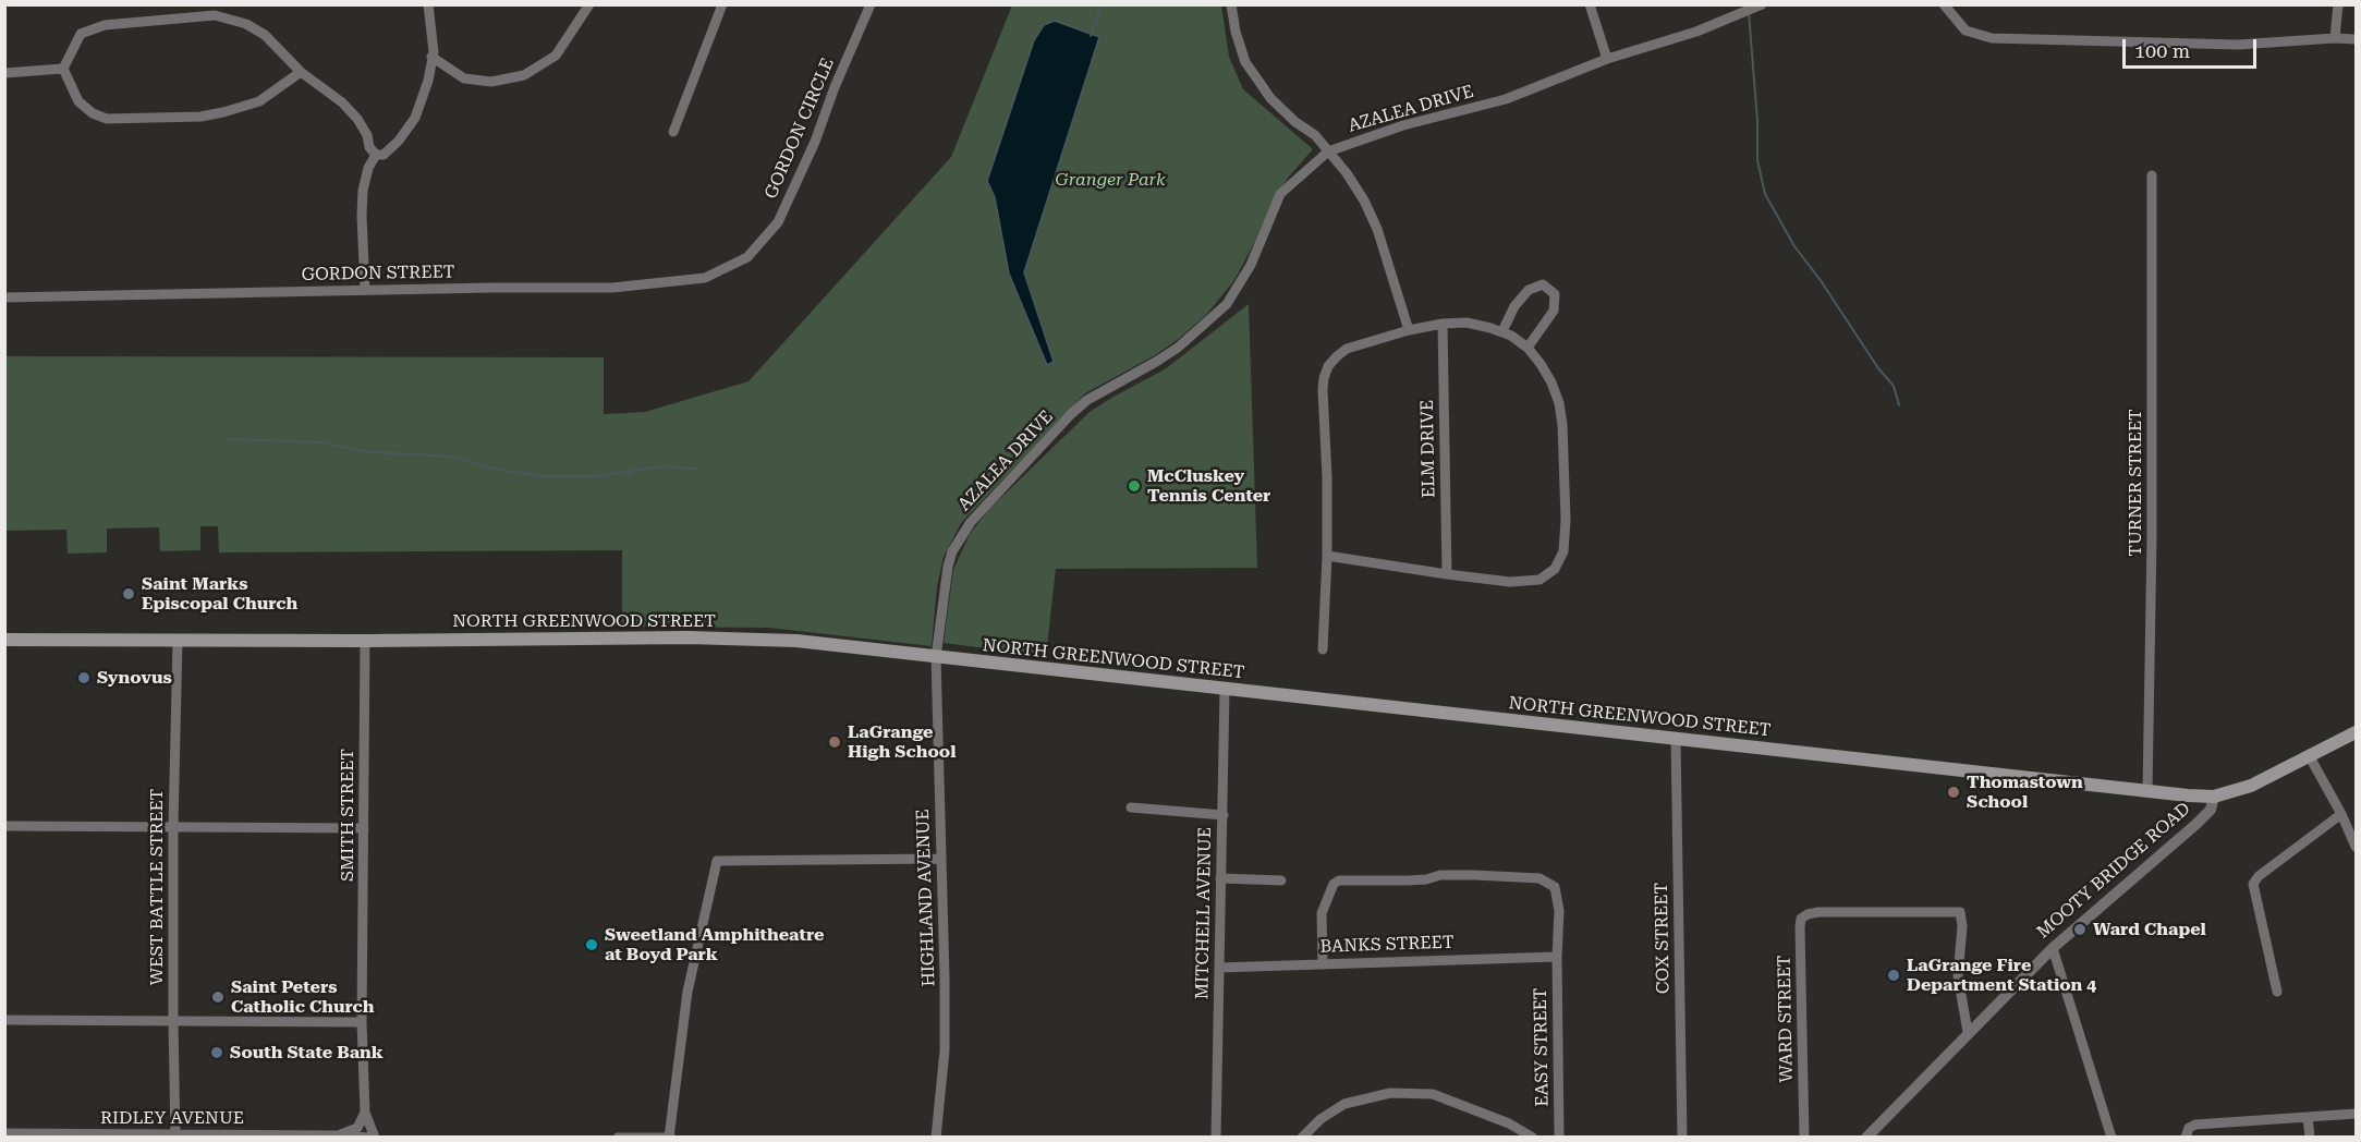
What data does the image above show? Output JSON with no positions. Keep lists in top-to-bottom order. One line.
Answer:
{"streets":{"main road":["NORTH GREENWOOD STREET","MOOTY BRIDGE ROAD"],"street":["AZALEA DRIVE","GORDON CIRCLE","GORDON STREET","ELM DRIVE","TURNER STREET","SMITH STREET","WEST BATTLE STREET","HIGHLAND AVENUE","MITCHELL AVENUE","COX STREET","BANKS STREET","WARD STREET","EASY STREET","RIDLEY AVENUE"]},"crossings":[["AZALEA DRIVE","NORTH GREENWOOD STREET"],["AZALEA DRIVE","HIGHLAND AVENUE"],["GORDON CIRCLE","GORDON STREET"],["TURNER STREET","NORTH GREENWOOD STREET"],["NORTH GREENWOOD STREET","SMITH STREET"],["NORTH GREENWOOD STREET","MOOTY BRIDGE ROAD"],["NORTH GREENWOOD STREET","WEST BATTLE STREET"],["NORTH GREENWOOD STREET","HIGHLAND AVENUE"],["NORTH GREENWOOD STREET","MITCHELL AVENUE"],["NORTH GREENWOOD STREET","COX STREET"],["MOOTY BRIDGE ROAD","WARD STREET"],["WEST BATTLE STREET","RIDLEY AVENUE"],["MITCHELL AVENUE","BANKS STREET"],["BANKS STREET","EASY STREET"]],"parks":["Granger Park"],"places":["McCluskey Tennis Center","Saint Marks Episcopal Church","Synovus","LaGrange High School","Thomastown School","Ward Chapel","Sweetland Amphitheatre at Boyd Park","LaGrange Fire Department Station 4","Saint Peters Catholic Church","South State Bank"],"scale_bar":"100 m"}
